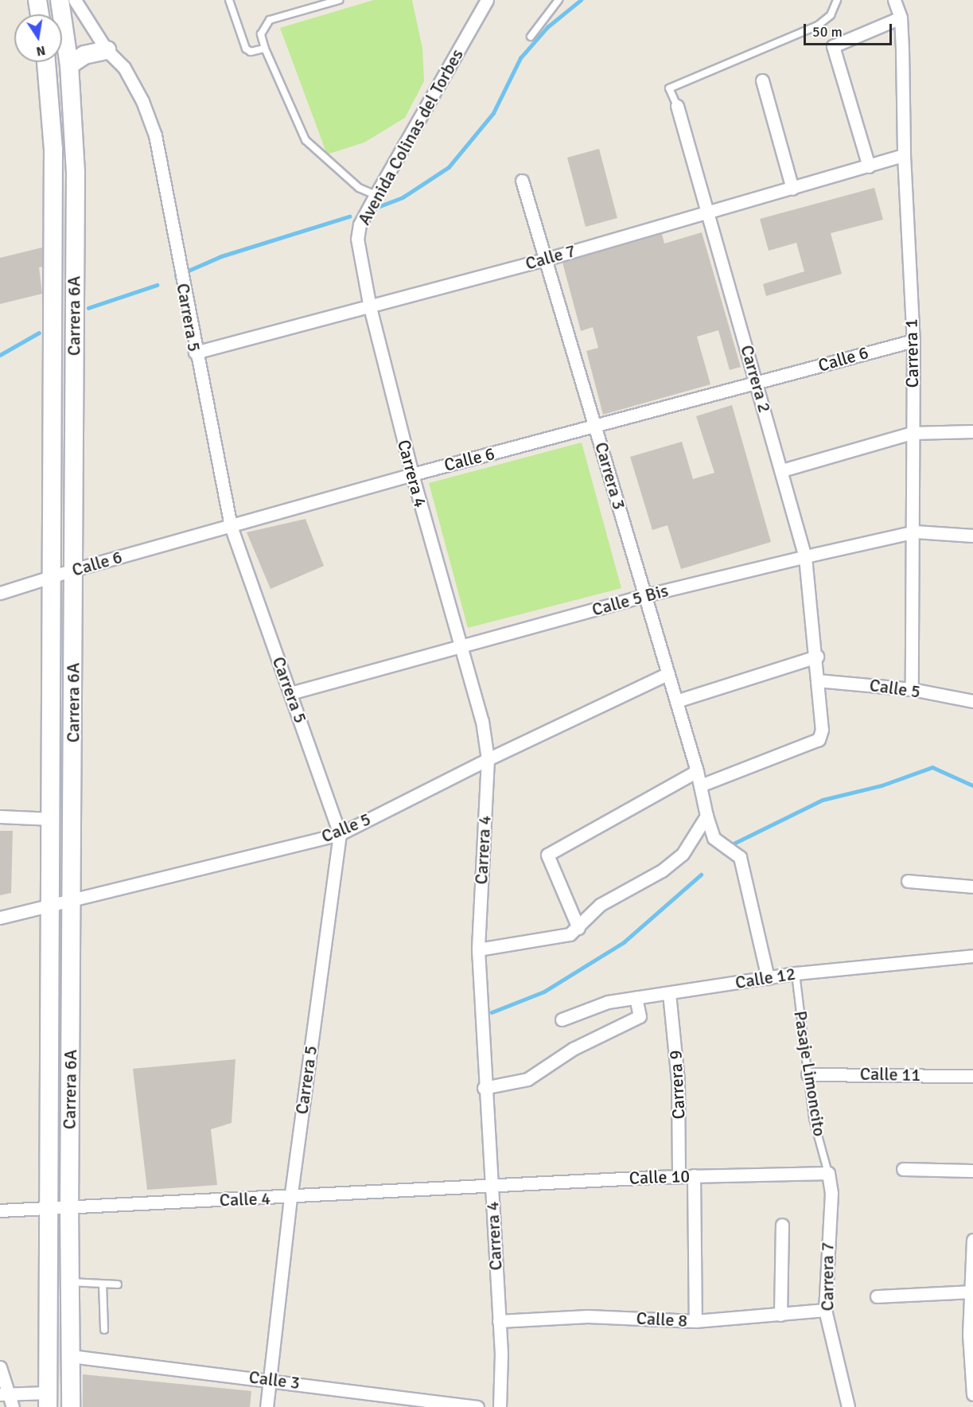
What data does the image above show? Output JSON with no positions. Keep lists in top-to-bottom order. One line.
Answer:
{"streets":{"street":["Avenida Colinas del Torbes","Calle 7","Carrera 6A","Carrera 5","Carrera 1","Calle 6","Carrera 2","Carrera 4","Carrera 3","Calle 5 Bis","Calle 5","Calle 12","Calle 11","Carrera 9","Calle 10","Calle 4","Carrera 7","Calle 8","Calle 3"],"lane":["Pasaje Limoncito"]},"crossings":[["Avenida Colinas del Torbes","Calle 7"],["Avenida Colinas del Torbes","Carrera 4"],["Calle 7","Carrera 5"],["Calle 7","Carrera 1"],["Calle 7","Carrera 2"],["Calle 7","Carrera 4"],["Calle 7","Carrera 3"],["Carrera 6A","Calle 6"],["Carrera 6A","Calle 5"],["Carrera 6A","Calle 4"],["Carrera 6A","Calle 3"],["Carrera 5","Calle 6"],["Carrera 5","Calle 5 Bis"],["Carrera 5","Calle 5"],["Carrera 5","Calle 4"],["Carrera 5","Calle 3"],["Carrera 1","Calle 6"],["Carrera 1","Calle 5 Bis"],["Carrera 1","Calle 5"],["Calle 6","Carrera 2"],["Calle 6","Carrera 4"],["Calle 6","Carrera 3"],["Carrera 2","Carrera 3"],["Carrera 2","Calle 5 Bis"],["Carrera 2","Calle 5"],["Carrera 4","Calle 5 Bis"],["Carrera 4","Calle 5"],["Carrera 4","Calle 10"],["Carrera 4","Calle 4"],["Carrera 4","Calle 8"],["Carrera 3","Calle 5 Bis"],["Carrera 3","Calle 5"],["Carrera 3","Calle 12"],["Calle 12","Pasaje Limoncito"],["Calle 12","Carrera 9"],["Pasaje Limoncito","Calle 11"],["Pasaje Limoncito","Calle 10"],["Pasaje Limoncito","Carrera 7"],["Carrera 9","Calle 10"],["Calle 10","Calle 4"],["Calle 10","Carrera 7"],["Carrera 7","Calle 8"]],"scale_bar":"50 m","north":"bottom"}
